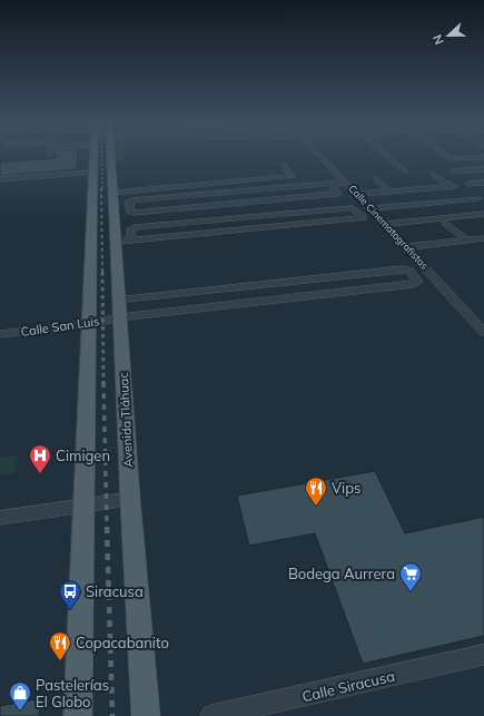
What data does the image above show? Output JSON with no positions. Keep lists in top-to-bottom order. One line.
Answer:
{"streets":{"main road":["Avenida Tláhuac"],"street":["Calle Cinematografistas","Calle San Luis","Calle Siracusa"]},"crossings":[["Calle San Luis","Avenida Tláhuac"]],"places":{"hospital":["Cimigen"],"restaurant":["Vips","Copacabanito"],"supermarket":["Bodega Aurrera"],"bus stop":["Siracusa"],"shop":["Pastelerías El Globo"]},"north":"left"}
